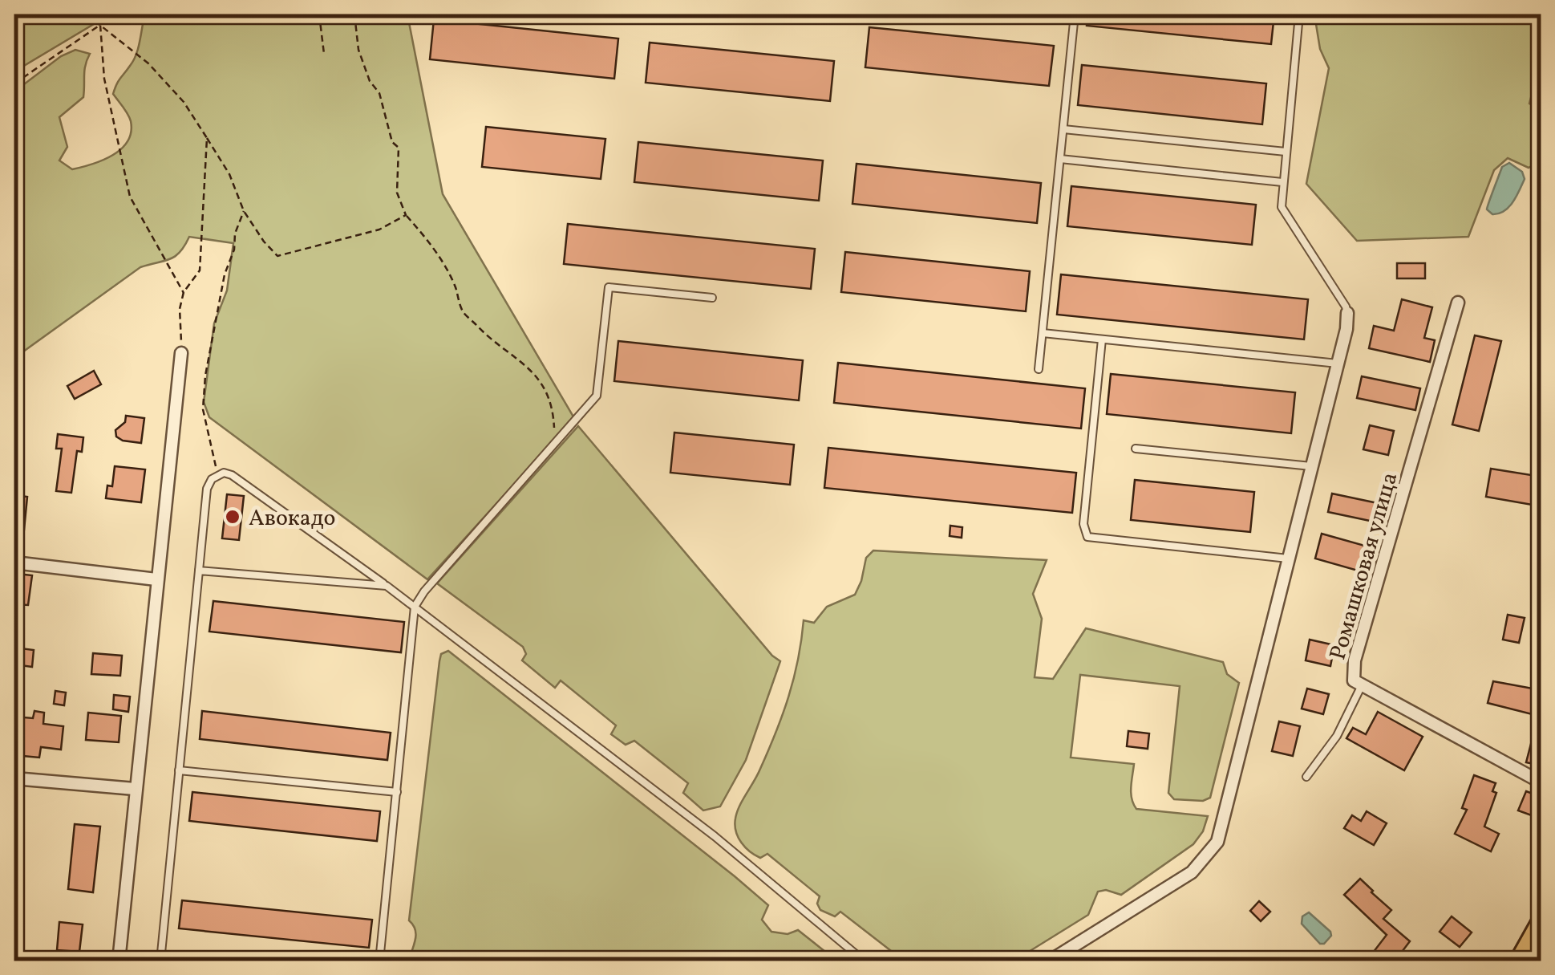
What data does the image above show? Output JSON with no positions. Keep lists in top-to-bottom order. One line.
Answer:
{"streets":{"street":["Ромашковая улица"]},"places":["Авокадо"]}
